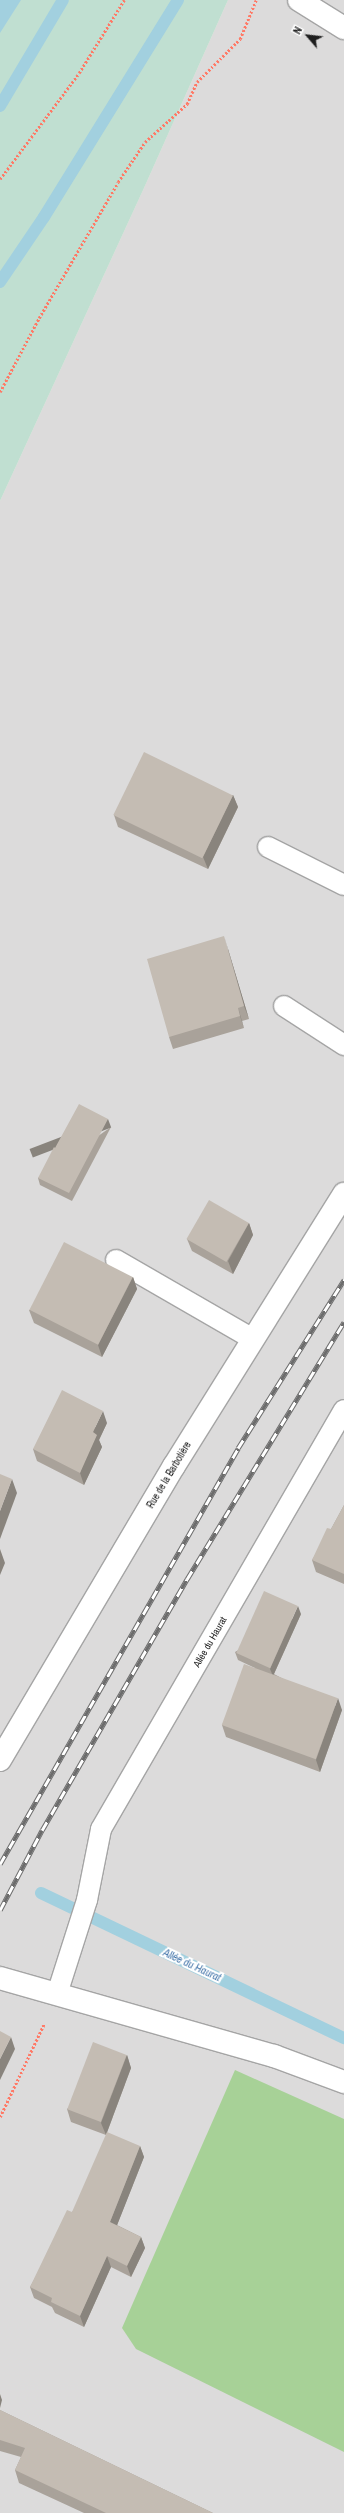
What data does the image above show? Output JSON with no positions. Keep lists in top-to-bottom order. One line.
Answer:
{"streets":{"street":["Rue de la Barbotière"],"lane":["Allée du Haurat"]},"water":["Allée du Haurat"],"north":"top left"}
